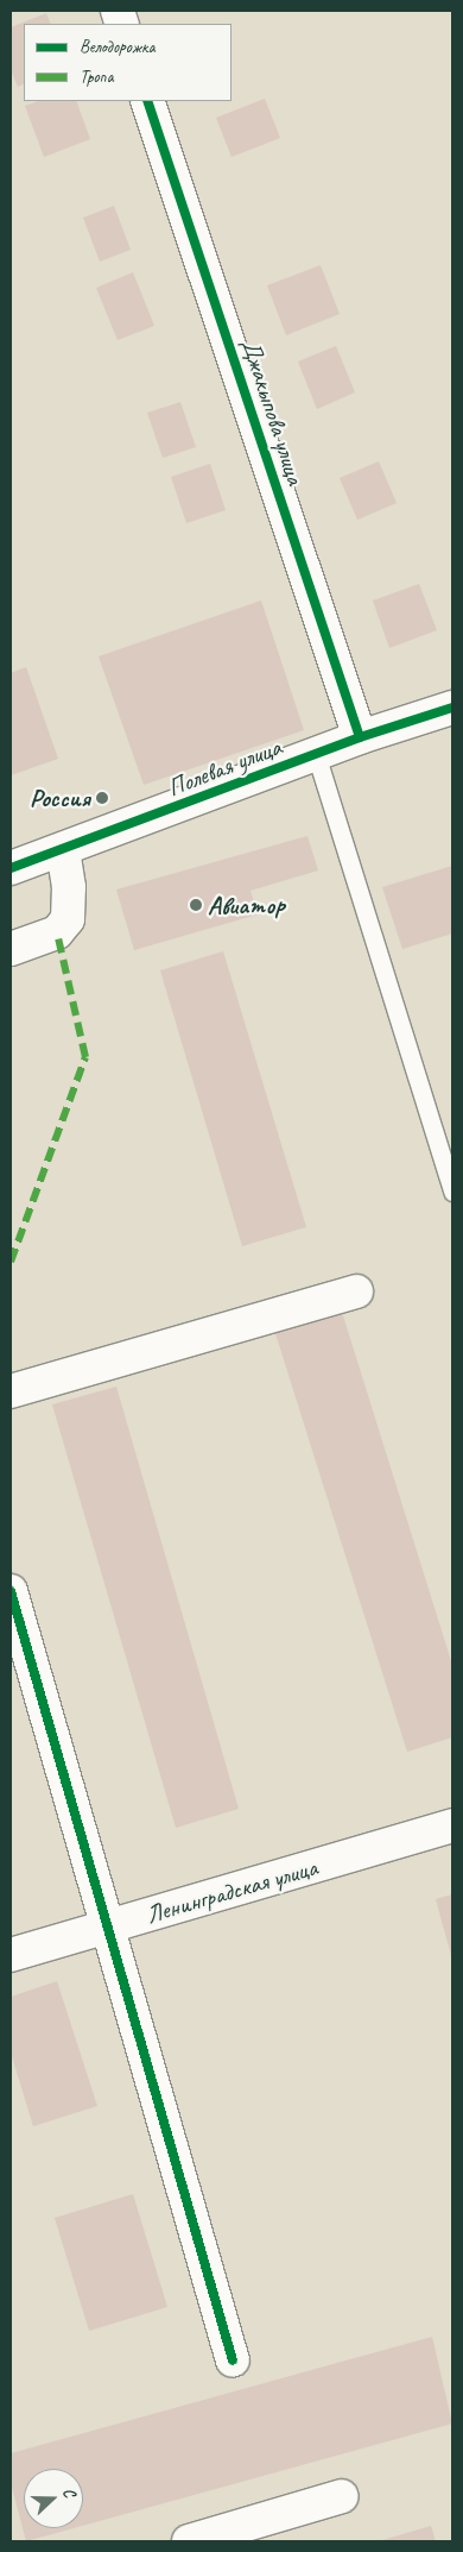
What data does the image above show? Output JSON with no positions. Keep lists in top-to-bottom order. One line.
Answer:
{"streets":{"street":["Джакыпова улица","Полевая улица","Ленинградская улица"]},"crossings":[["Джакыпова улица","Полевая улица"]],"places":["Россия","Авиатор"],"legend":["Велодорожка","Тропа"],"north":"right"}
